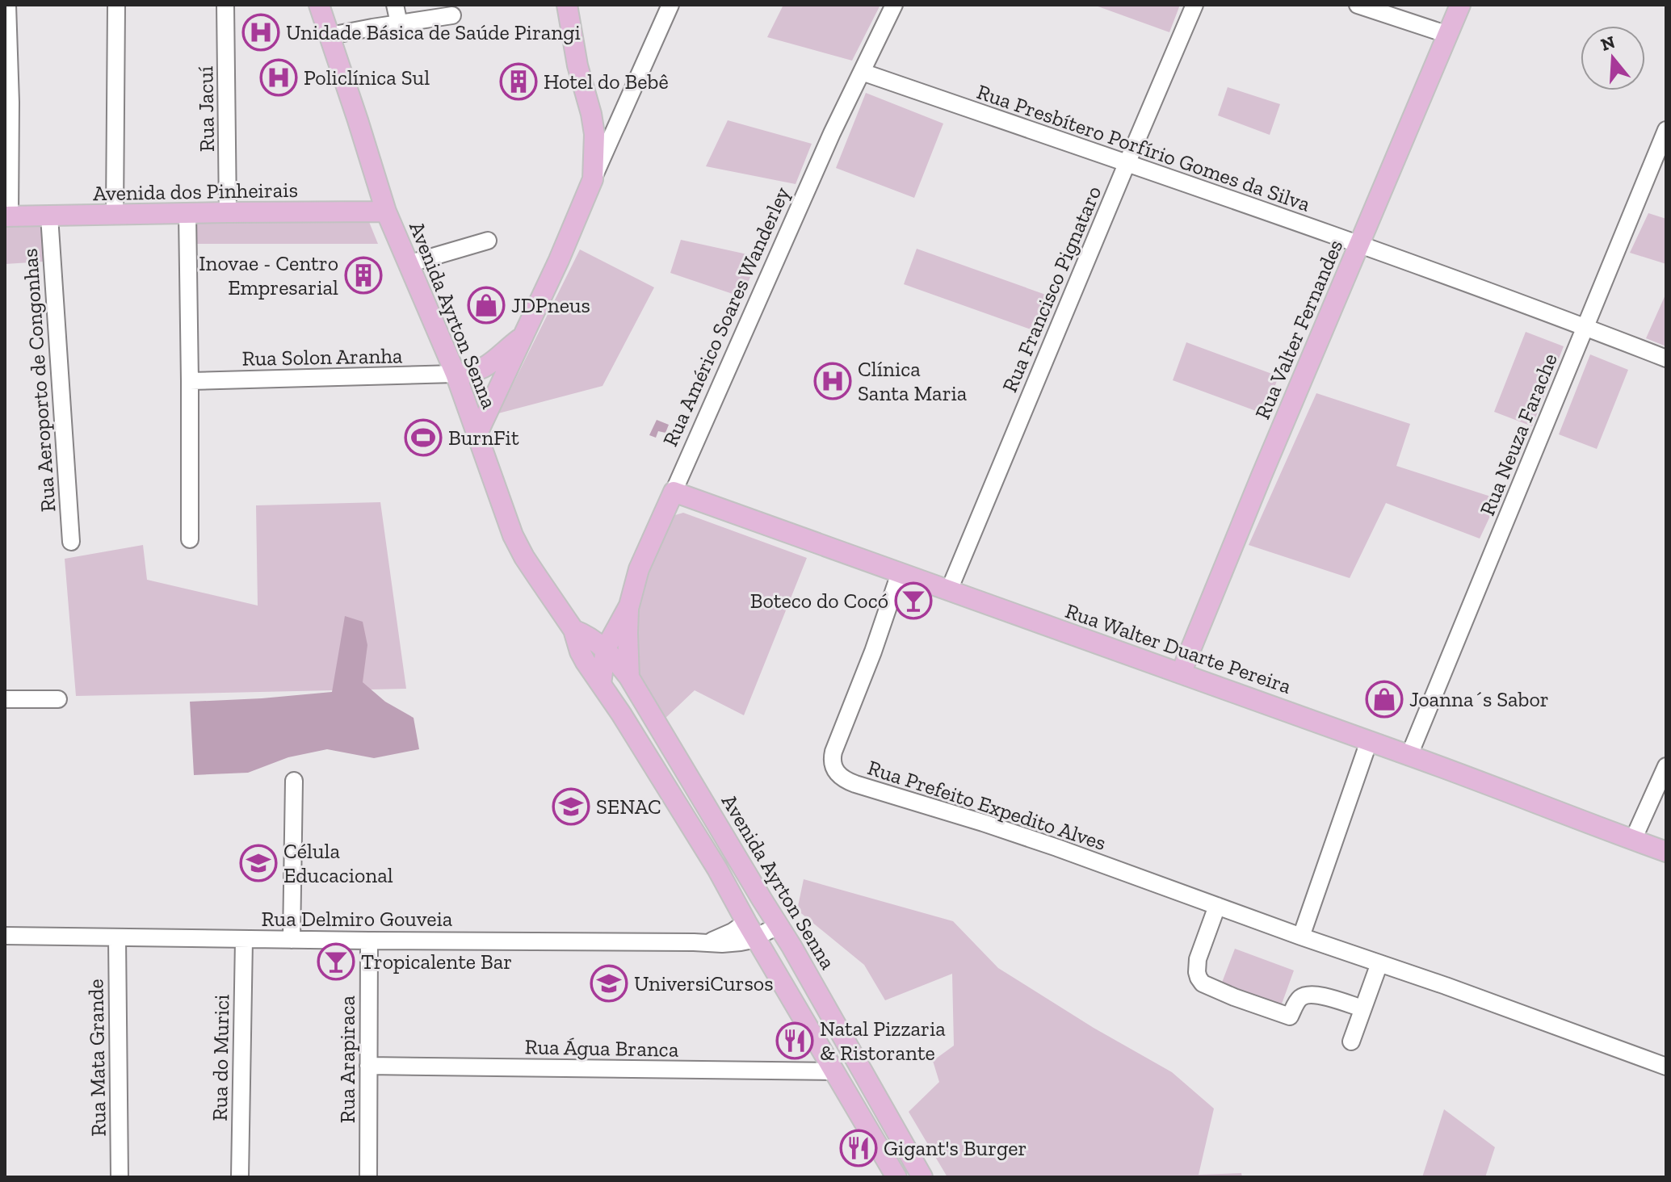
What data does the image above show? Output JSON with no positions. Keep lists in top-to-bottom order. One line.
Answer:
{"streets":{"main road":["Avenida dos Pinheirais","Avenida Ayrton Senna","Rua Américo Soares Wanderley","Rua Valter Fernandes","Rua Walter Duarte Pereira"],"street":["Rua Jacuí","Rua Presbítero Porfírio Gomes da Silva","Rua Francisco Pignataro","Rua Solon Aranha","Rua Aeroporto de Congonhas","Rua Neuza Farache","Rua Prefeito Expedito Alves","Rua Delmiro Gouveia","Rua Água Branca","Rua Mata Grande","Rua do Murici","Rua Arapiraca"]},"crossings":[["Rua Jacuí","Avenida dos Pinheirais"],["Rua Presbítero Porfírio Gomes da Silva","Rua Francisco Pignataro"],["Rua Presbítero Porfírio Gomes da Silva","Rua Américo Soares Wanderley"],["Rua Presbítero Porfírio Gomes da Silva","Rua Valter Fernandes"],["Rua Presbítero Porfírio Gomes da Silva","Rua Neuza Farache"],["Avenida dos Pinheirais","Avenida Ayrton Senna"],["Avenida dos Pinheirais","Rua Aeroporto de Congonhas"],["Rua Francisco Pignataro","Rua Walter Duarte Pereira"],["Avenida Ayrton Senna","Rua Américo Soares Wanderley"],["Avenida Ayrton Senna","Rua Solon Aranha"],["Avenida Ayrton Senna","Rua Delmiro Gouveia"],["Avenida Ayrton Senna","Rua Água Branca"],["Rua Américo Soares Wanderley","Rua Walter Duarte Pereira"],["Rua Valter Fernandes","Rua Walter Duarte Pereira"],["Rua Neuza Farache","Rua Walter Duarte Pereira"],["Rua Walter Duarte Pereira","Rua Prefeito Expedito Alves"],["Rua Delmiro Gouveia","Rua Mata Grande"],["Rua Delmiro Gouveia","Rua do Murici"],["Rua Delmiro Gouveia","Rua Arapiraca"],["Rua Água Branca","Rua Arapiraca"]],"places":{"hospital":["Unidade Básica de Saúde Pirangi","Policlínica Sul","Clínica Santa Maria"],"building":["Hotel do Bebê","Inovae - Centro Empresarial"],"shop":["JDPneus","Joanna´s Sabor"],"sports":["BurnFit"],"bar":["Boteco do Cocó","Tropicalente Bar"],"school or university":["SENAC","Célula Educacional","UniversiCursos"],"restaurant":["Natal Pizzaria & Ristorante","Gigant's Burger"]},"north":"top"}
